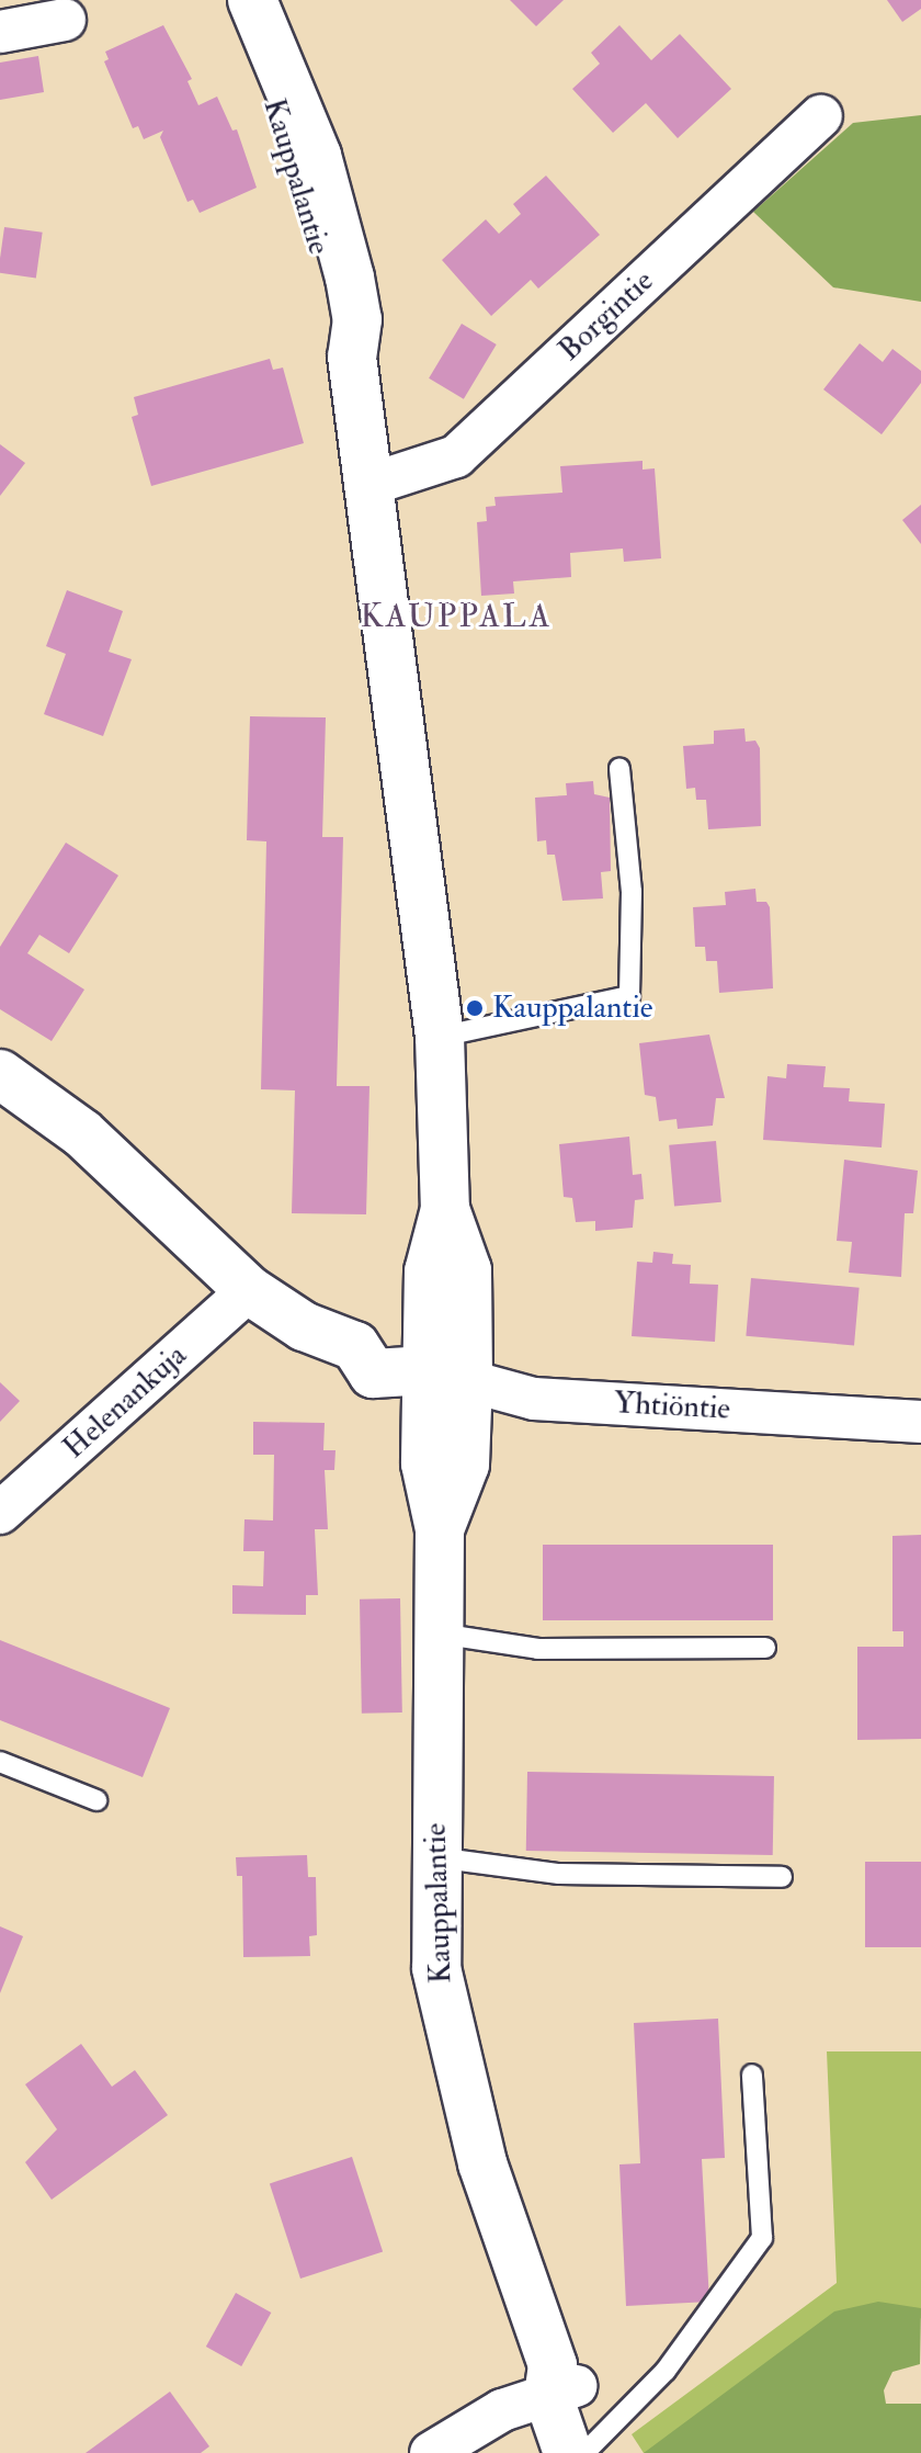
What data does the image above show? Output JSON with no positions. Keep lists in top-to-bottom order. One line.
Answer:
{"streets":{"street":["Kauppalantie","Borgintie","Helenankuja","Yhtiöntie"]},"crossings":[["Kauppalantie","Borgintie"],["Kauppalantie","Yhtiöntie"],["Helenankuja","Yhtiöntie"]],"districts":["KAUPPALA"],"places":["Kauppalantie"]}
